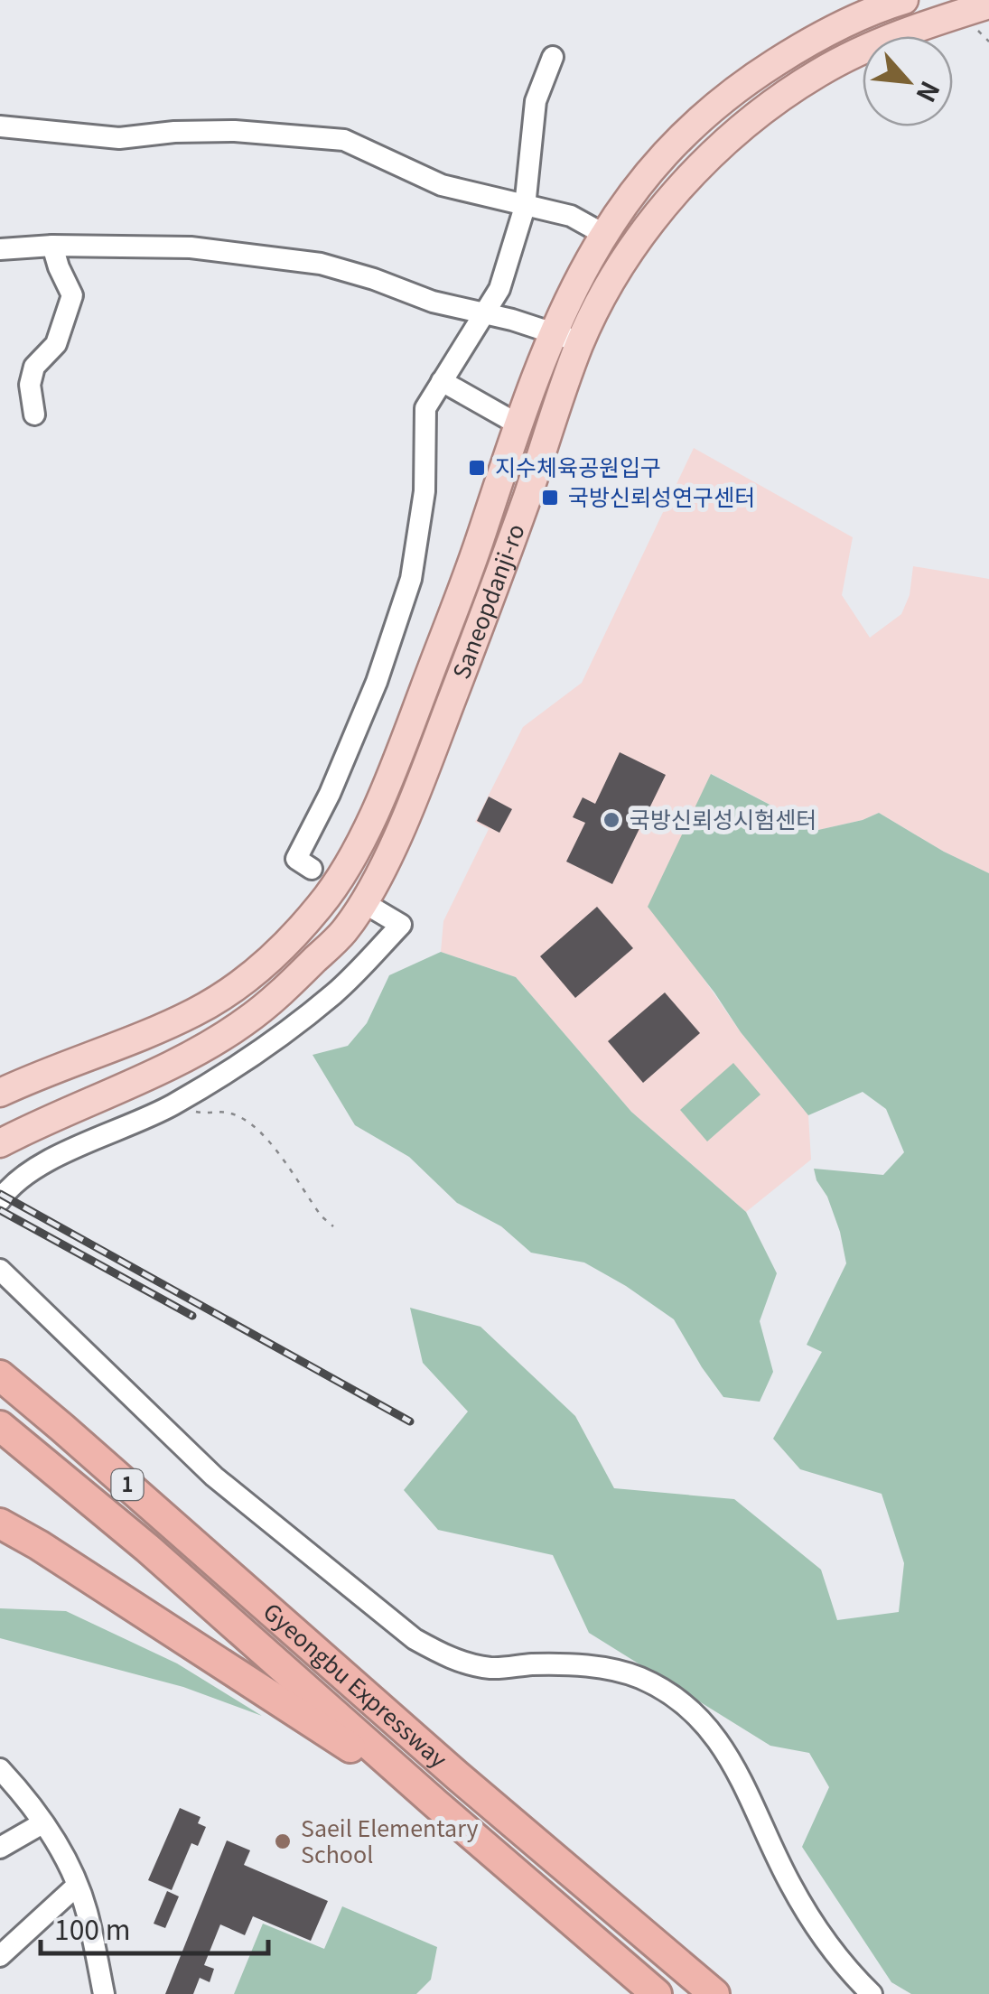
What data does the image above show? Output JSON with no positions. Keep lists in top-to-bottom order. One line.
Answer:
{"streets":{"highway":["1","Gyeongbu Expressway"],"main road":["Saneopdanji-ro"]},"places":{"transit":["지수체육공원입구","국방신뢰성연구센터"],"other":["국방신뢰성시험센터","Saeil Elementary School"]},"scale_bar":"100 m","north":"bottom right"}
